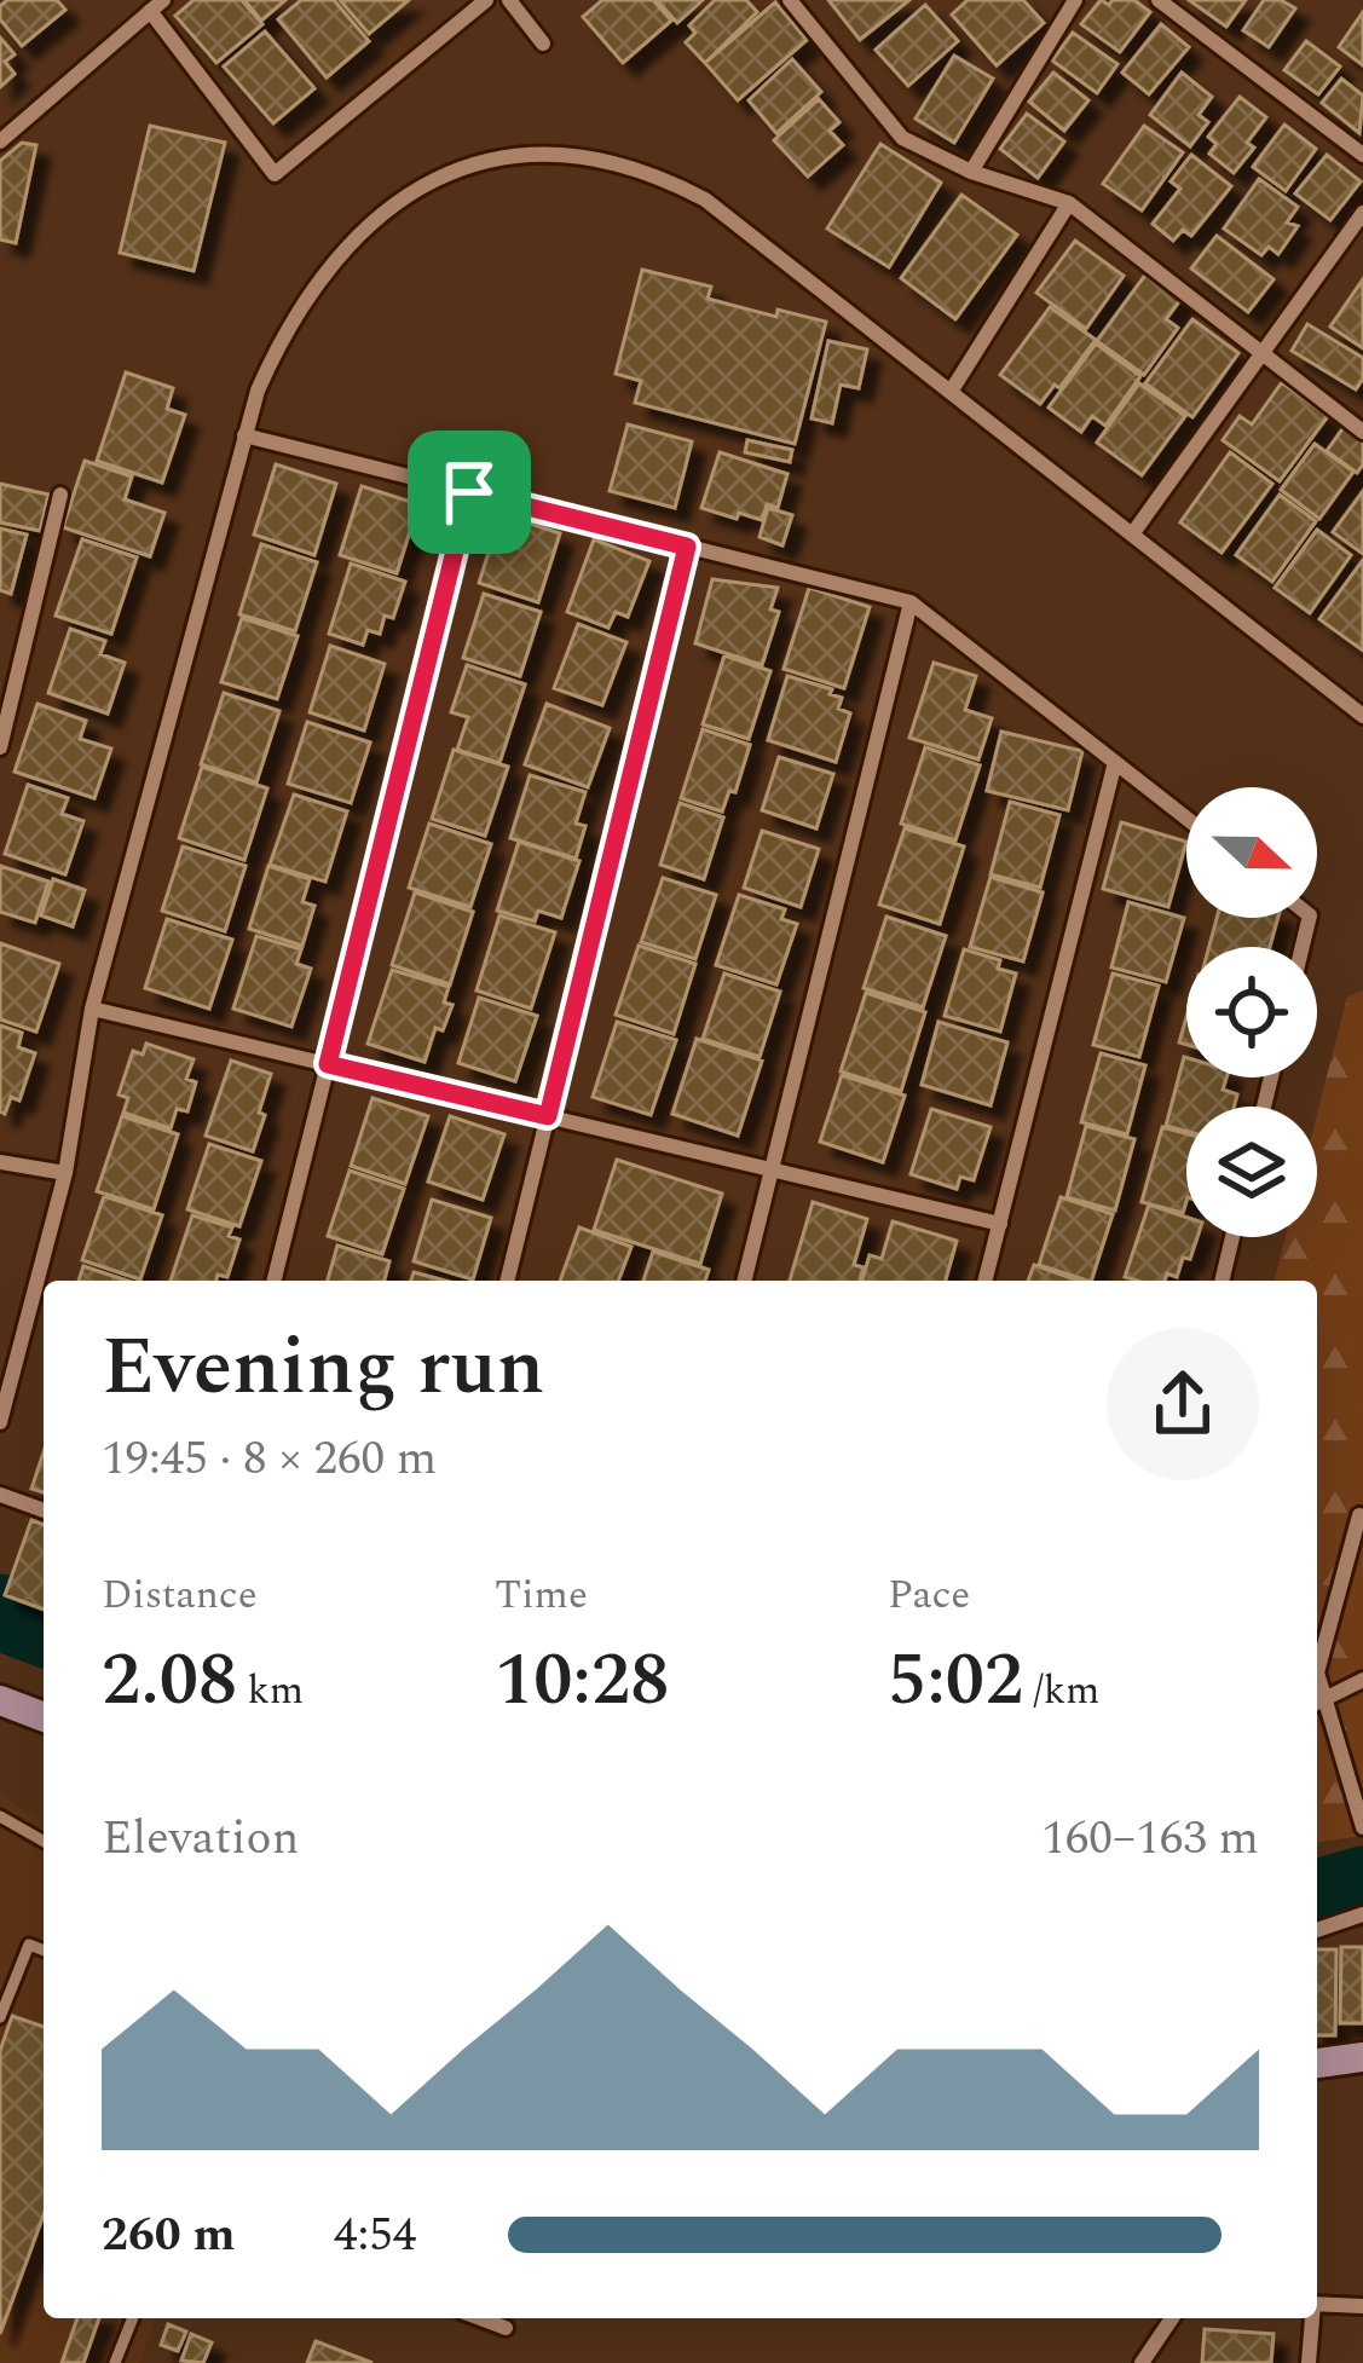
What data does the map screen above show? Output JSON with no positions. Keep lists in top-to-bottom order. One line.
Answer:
{"north":"right","page":{"heading":["Evening run","19:45 · 8 × 260 m"],"stats":[["Distance","2.08 km"],["Time","10:28"],["Pace","5:02 /km"]],"chart":["Elevation","160–163 m"],"list":[{"name":"260 m","note":"4:54"}]}}
